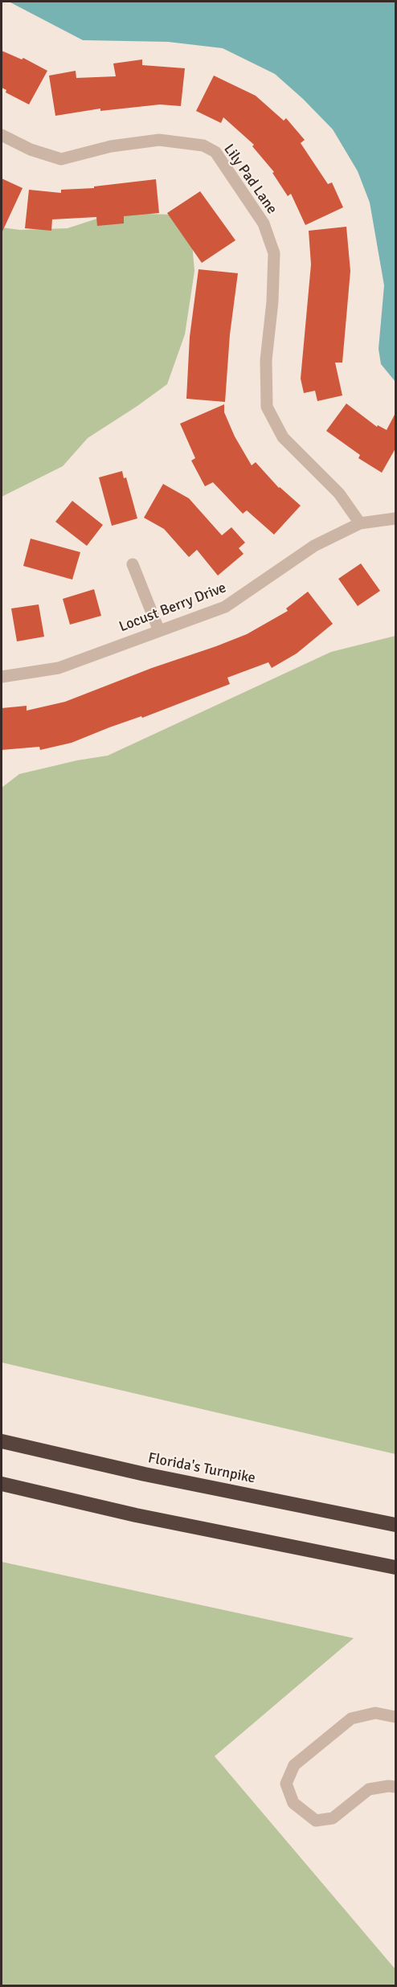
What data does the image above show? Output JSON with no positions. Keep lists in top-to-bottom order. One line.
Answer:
{"streets":{"highway":["Florida's Turnpike"],"street":["Lily Pad Lane","Locust Berry Drive"]},"crossings":[["Lily Pad Lane","Locust Berry Drive"]]}
